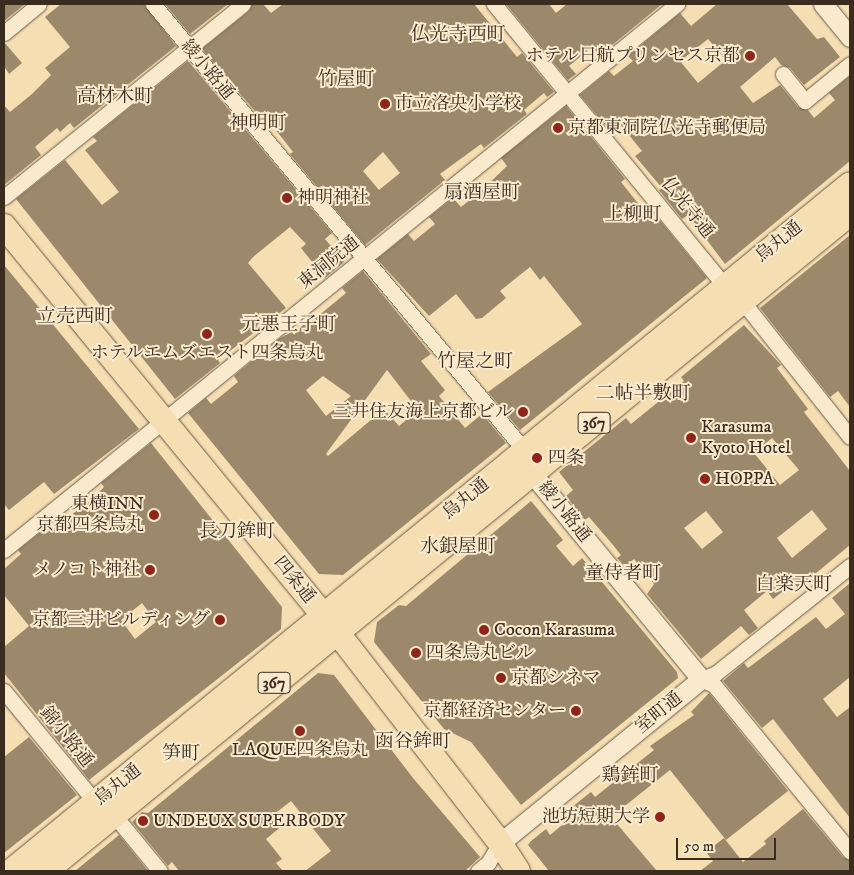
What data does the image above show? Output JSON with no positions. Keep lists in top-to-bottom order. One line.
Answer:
{"streets":{"highway":["烏丸通","367"],"main road":["四条通"],"street":["綾小路通","仏光寺通","東洞院通","室町通","錦小路通"]},"crossings":[["綾小路通","烏丸通"],["綾小路通","東洞院通"],["綾小路通","室町通"],["仏光寺通","烏丸通"],["仏光寺通","東洞院通"],["烏丸通","四条通"],["烏丸通","錦小路通"],["東洞院通","四条通"],["四条通","室町通"]],"districts":["仏光寺西町","竹屋町","高材木町","神明町","扇酒屋町","上柳町","立売西町","元悪王子町","竹屋之町","二帖半敷町","長刀鉾町","水銀屋町","童侍者町","白楽天町","函谷鉾町","笋町","鶏鉾町"],"places":["ホテル日航プリンセス京都","市立洛央小学校","京都東洞院仏光寺郵便局","神明神社","ホテルエムズエスト四条烏丸","三井住友海上京都ビル","Karasuma Kyoto Hotel","四条","HOPPA","東横INN 京都四条烏丸","メノコト神社","京都三井ビルディング","Cocon Karasuma","四条烏丸ビル","京都シネマ","京都経済センター","LAQUE四条烏丸","池坊短期大学","UNDEUX SUPERBODY"],"scale_bar":"50 m"}
